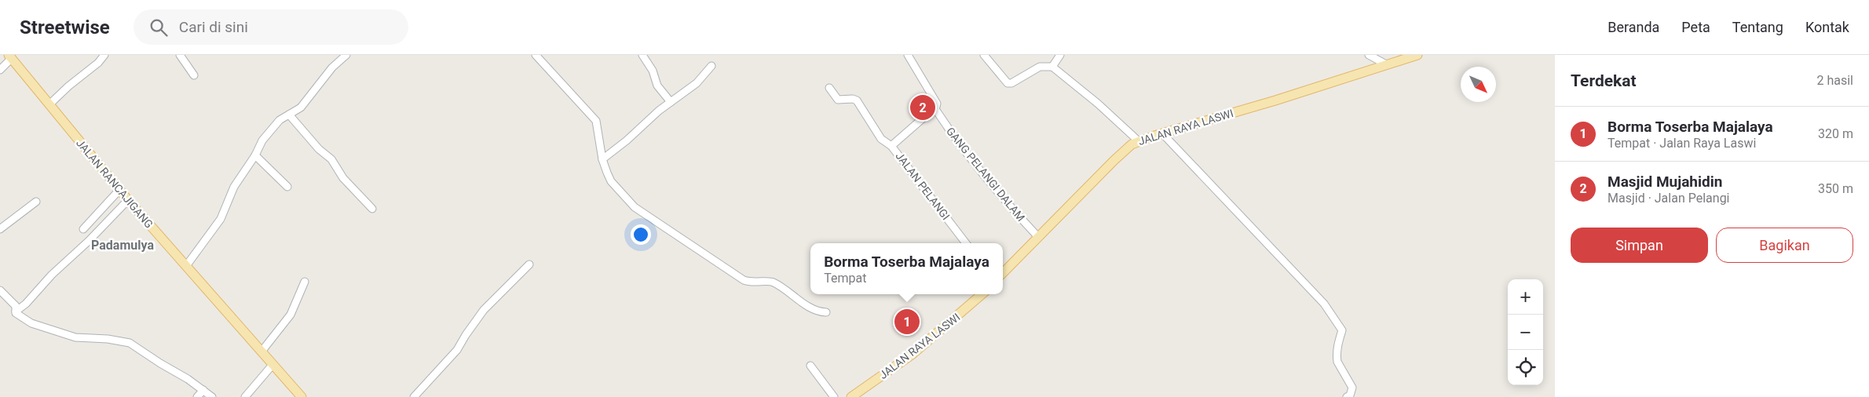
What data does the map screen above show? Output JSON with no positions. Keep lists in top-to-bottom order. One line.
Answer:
{"streets":{"main road":["JALAN RAYA LASWI","JALAN RANCAJIGANG"],"street":["GANG PELANGI DALAM","JALAN PELANGI"]},"crossings":[["JALAN RAYA LASWI","GANG PELANGI DALAM"],["GANG PELANGI DALAM","JALAN PELANGI"]],"districts":["Padamulya"],"north":"bottom right","page":{"header":"Streetwise","search":"Cari di sini","nav":["Beranda","Peta","Tentang","Kontak"],"heading":["Terdekat","2 hasil"],"pins":["2","1"],"list":[{"mark":"1","name":"Borma Toserba Majalaya","note":"Tempat · Jalan Raya Laswi","value":"320 m"},{"mark":"2","name":"Masjid Mujahidin","note":"Masjid · Jalan Pelangi","value":"350 m"}],"buttons":["Simpan","Bagikan"],"popup":["Borma Toserba Majalaya","Tempat"],"map_buttons":["+","−"]}}
